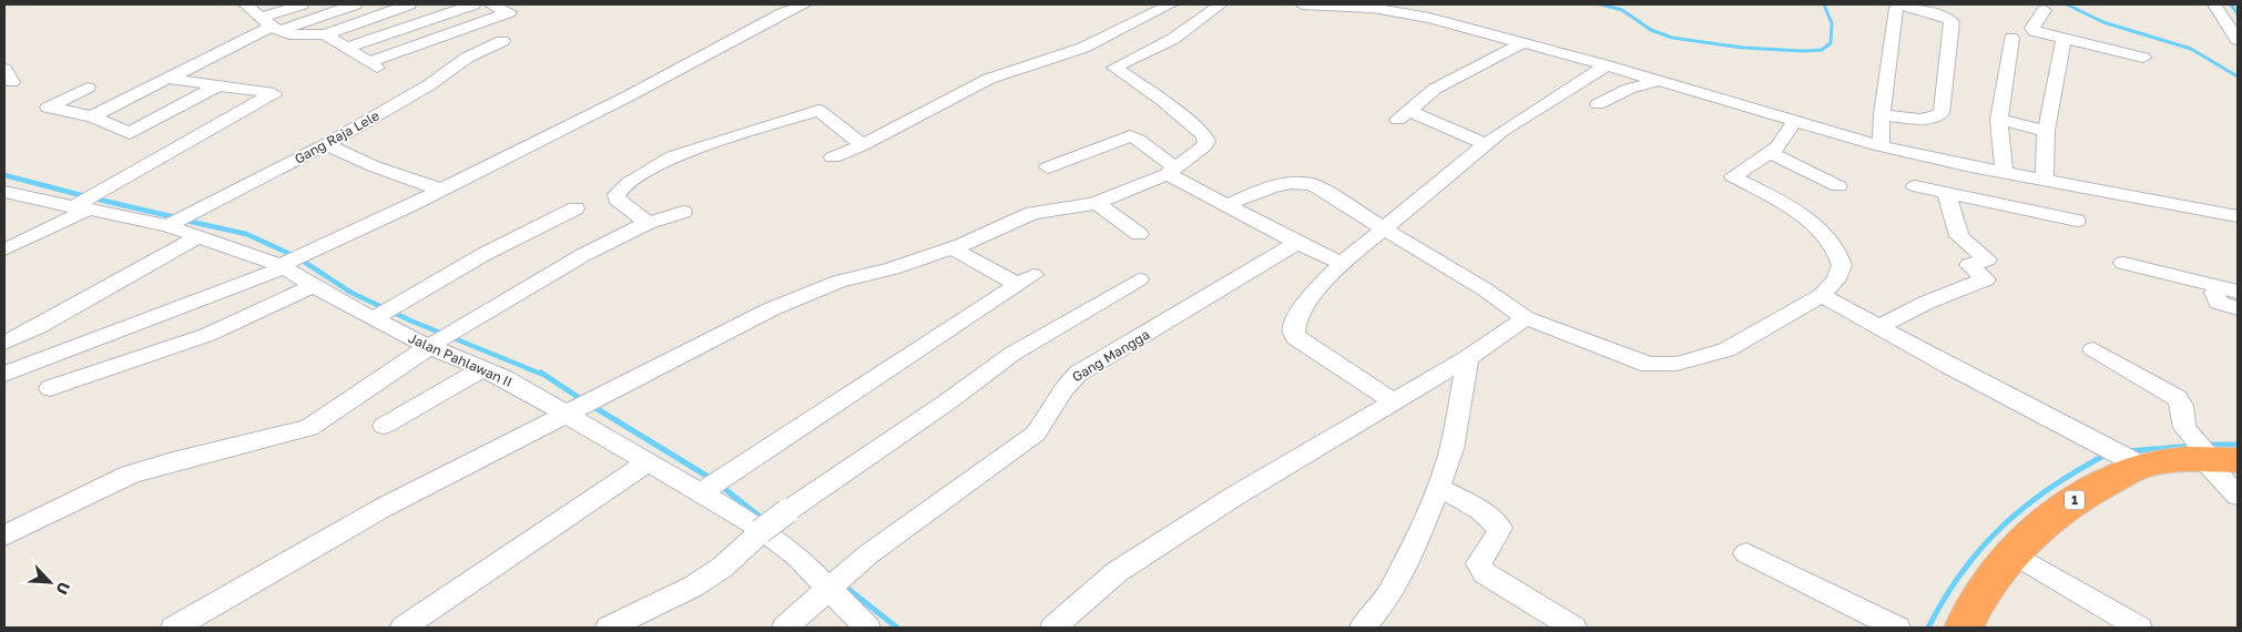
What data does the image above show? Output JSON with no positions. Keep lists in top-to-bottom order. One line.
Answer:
{"streets":{"highway":["1"],"street":["Gang Raja Lele","Gang Mangga","Jalan Pahlawan II"]},"crossings":[["Gang Raja Lele","Jalan Pahlawan II"],["Gang Mangga","Jalan Pahlawan II"]],"north":"bottom right"}
